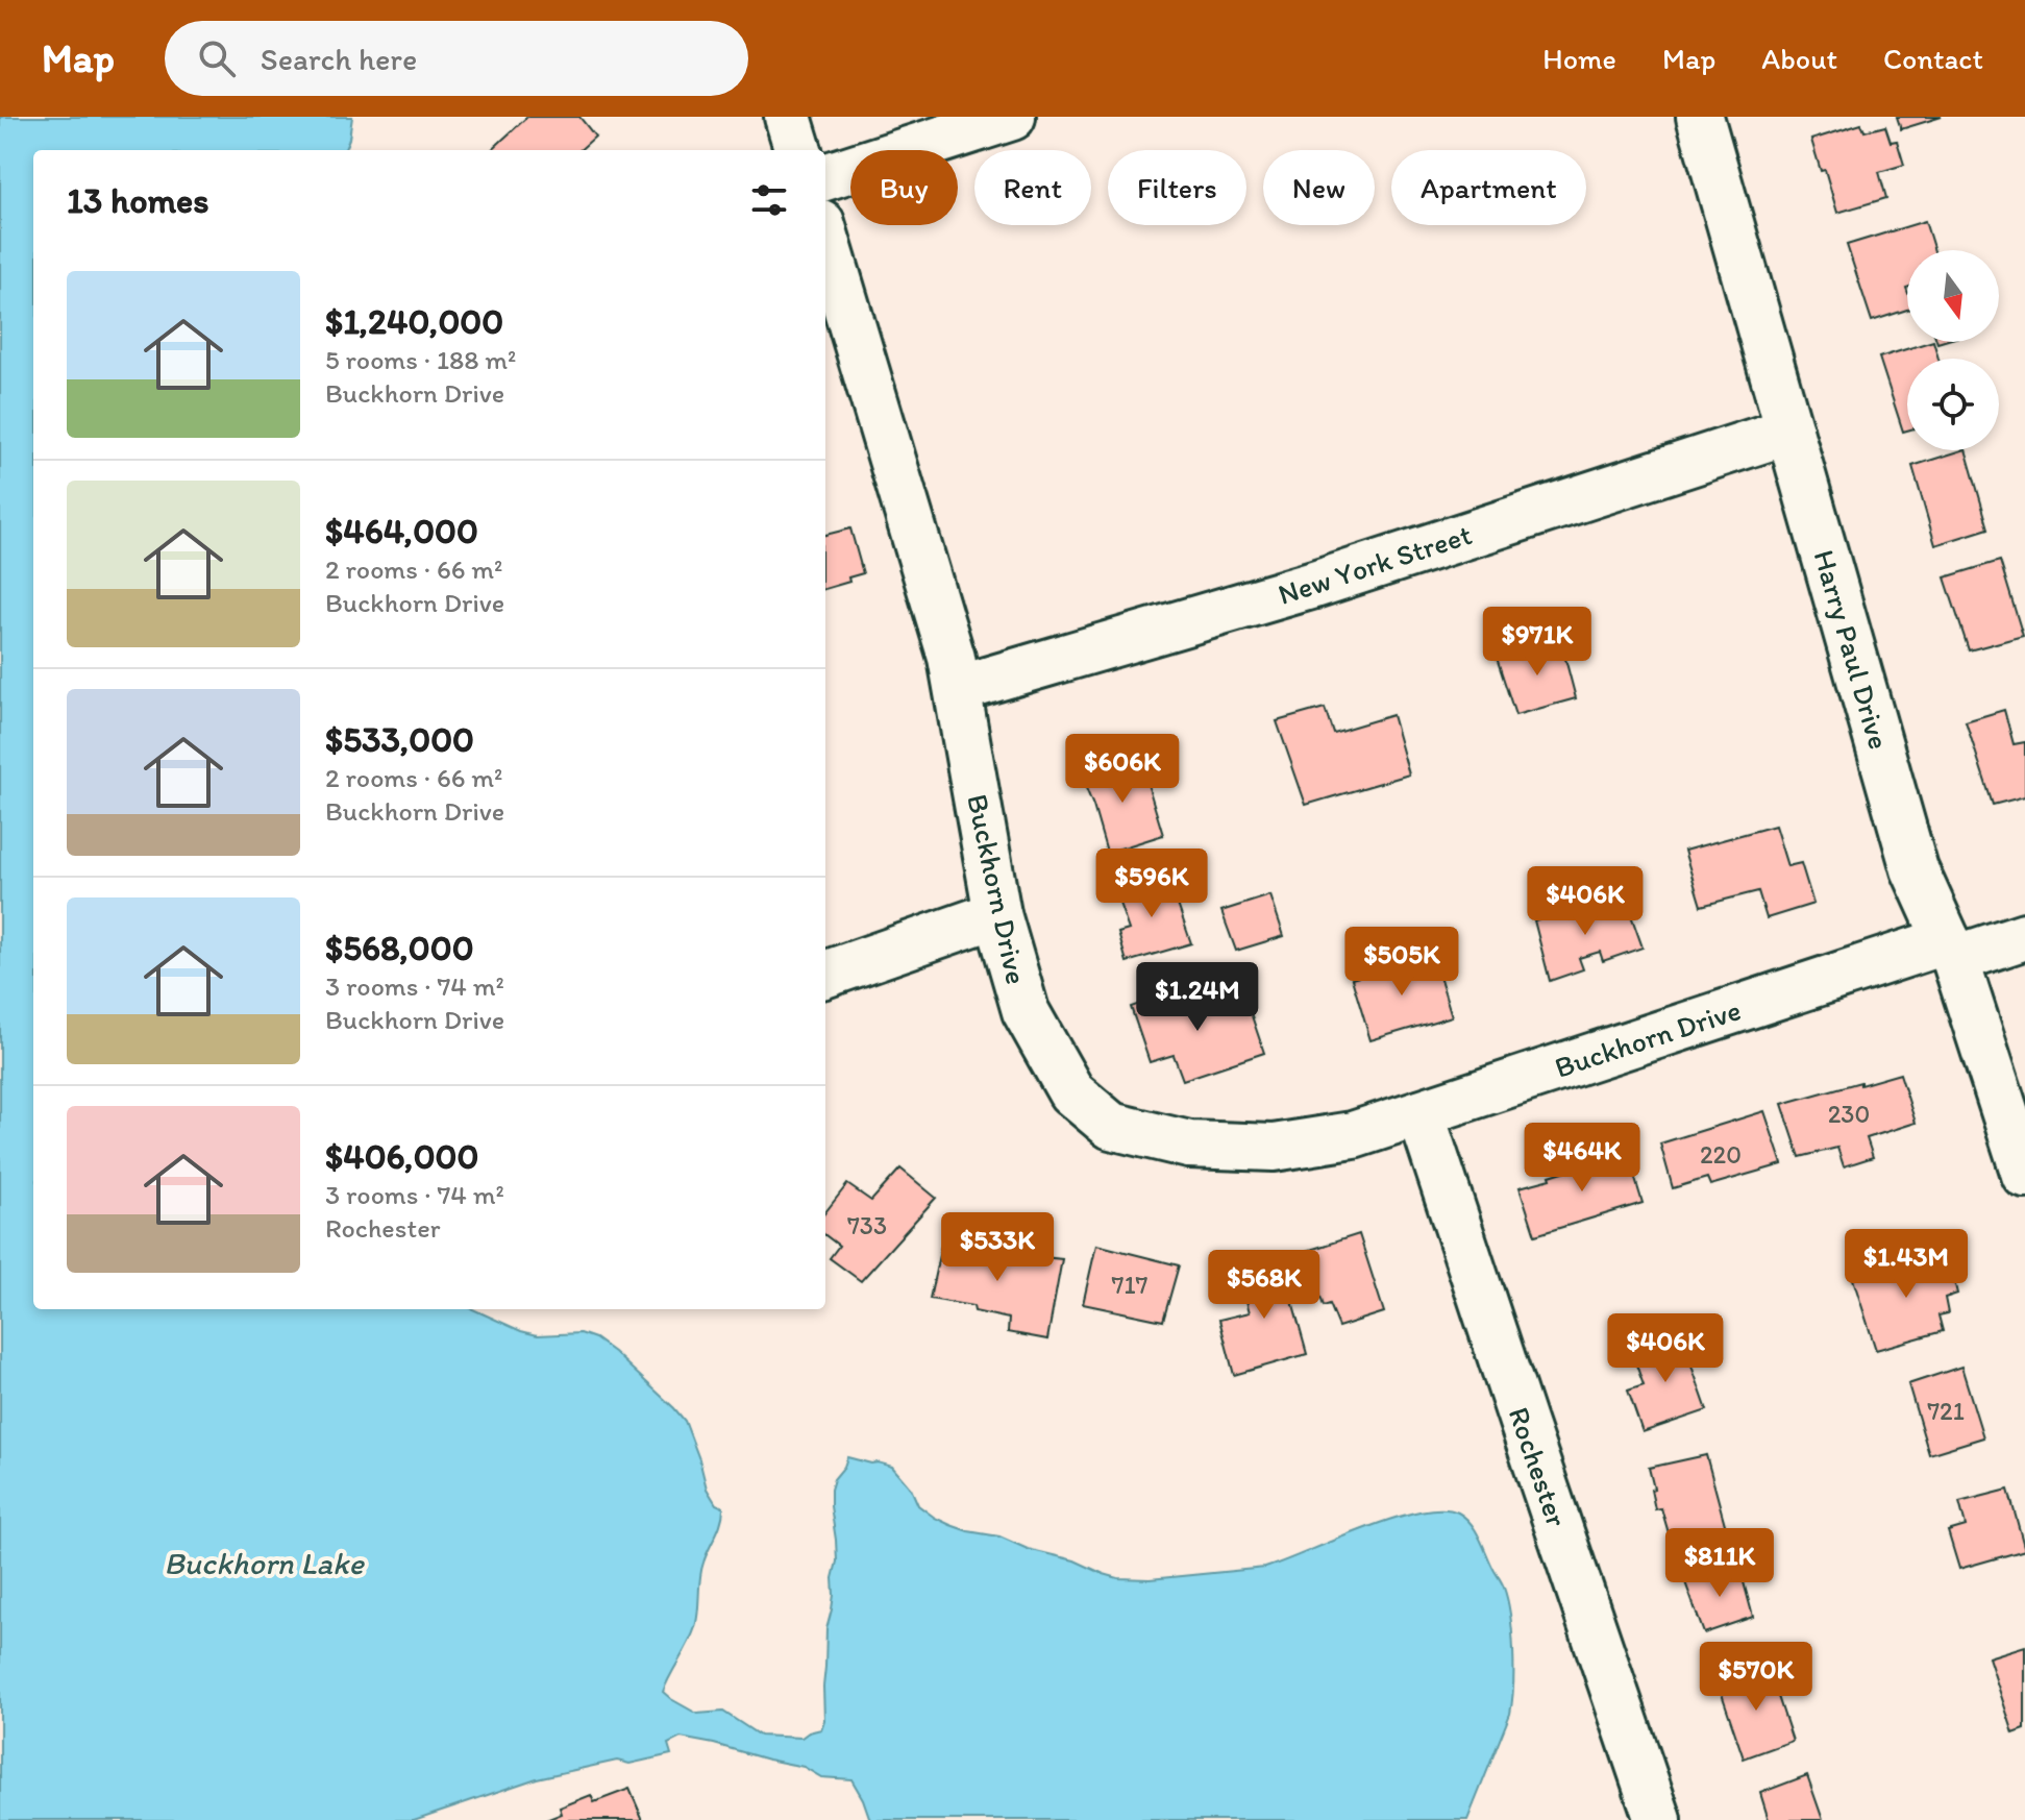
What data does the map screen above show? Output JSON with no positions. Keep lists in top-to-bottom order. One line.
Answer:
{"streets":{"street":["New York Street","Harry Paul Drive","Buckhorn Drive","Rochester"]},"crossings":[["New York Street","Harry Paul Drive"],["New York Street","Buckhorn Drive"],["Harry Paul Drive","Buckhorn Drive"],["Buckhorn Drive","Rochester"]],"water":["Buckhorn Lake"],"house_numbers":["230","220","733","717","721"],"north":"bottom","page":{"header":"Map","search":"Search here","nav":["Home","Map","About","Contact"],"chip":["Buy","Rent","Filters","New","Apartment"],"heading":"13 homes","list":[{"name":"$1,240,000","note":"5 rooms · 188 m² · Buckhorn Drive"},{"name":"$464,000","note":"2 rooms · 66 m² · Buckhorn Drive"},{"name":"$533,000","note":"2 rooms · 66 m² · Buckhorn Drive"},{"name":"$568,000","note":"3 rooms · 74 m² · Buckhorn Drive"},{"name":"$406,000","note":"3 rooms · 74 m² · Rochester"}],"price":["$971K","$606K","$596K","$406K","$505K","$1.24M","$464K","$533K","$1.43M","$568K","$406K","$811K","$570K"]}}
